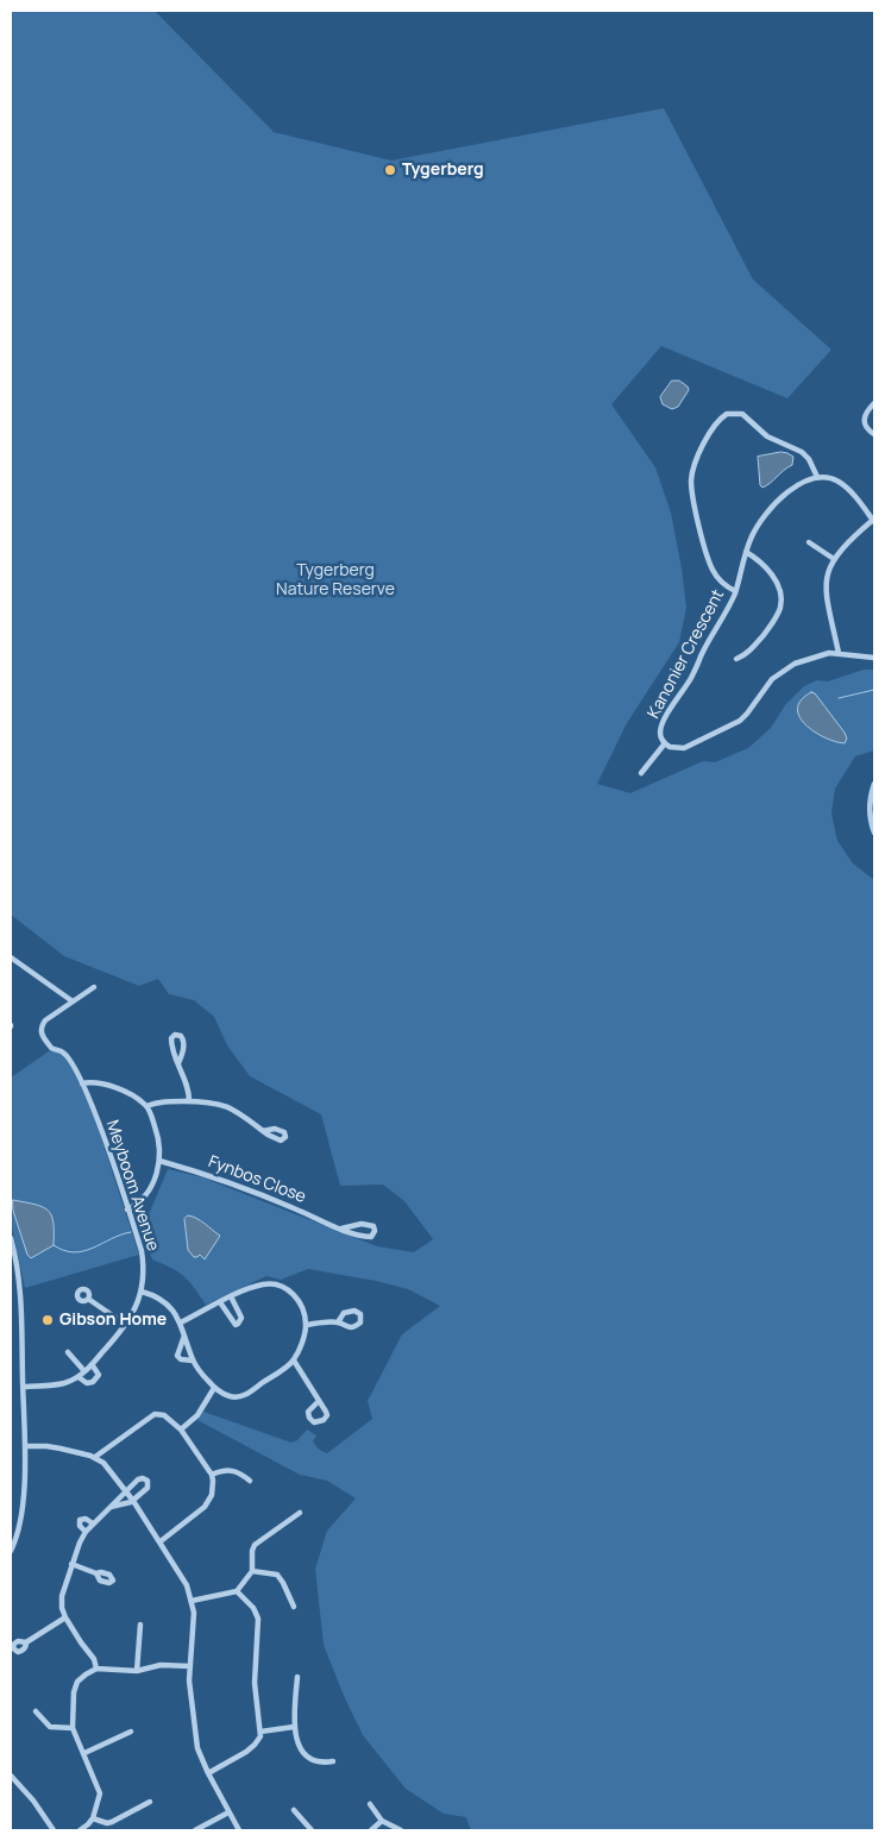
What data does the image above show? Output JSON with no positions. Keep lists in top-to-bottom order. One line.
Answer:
{"streets":{"street":["Kanonier Crescent","Fynbos Close","Meyboom Avenue"]},"parks":["Tygerberg Nature Reserve"],"places":["Tygerberg","Gibson Home"]}
